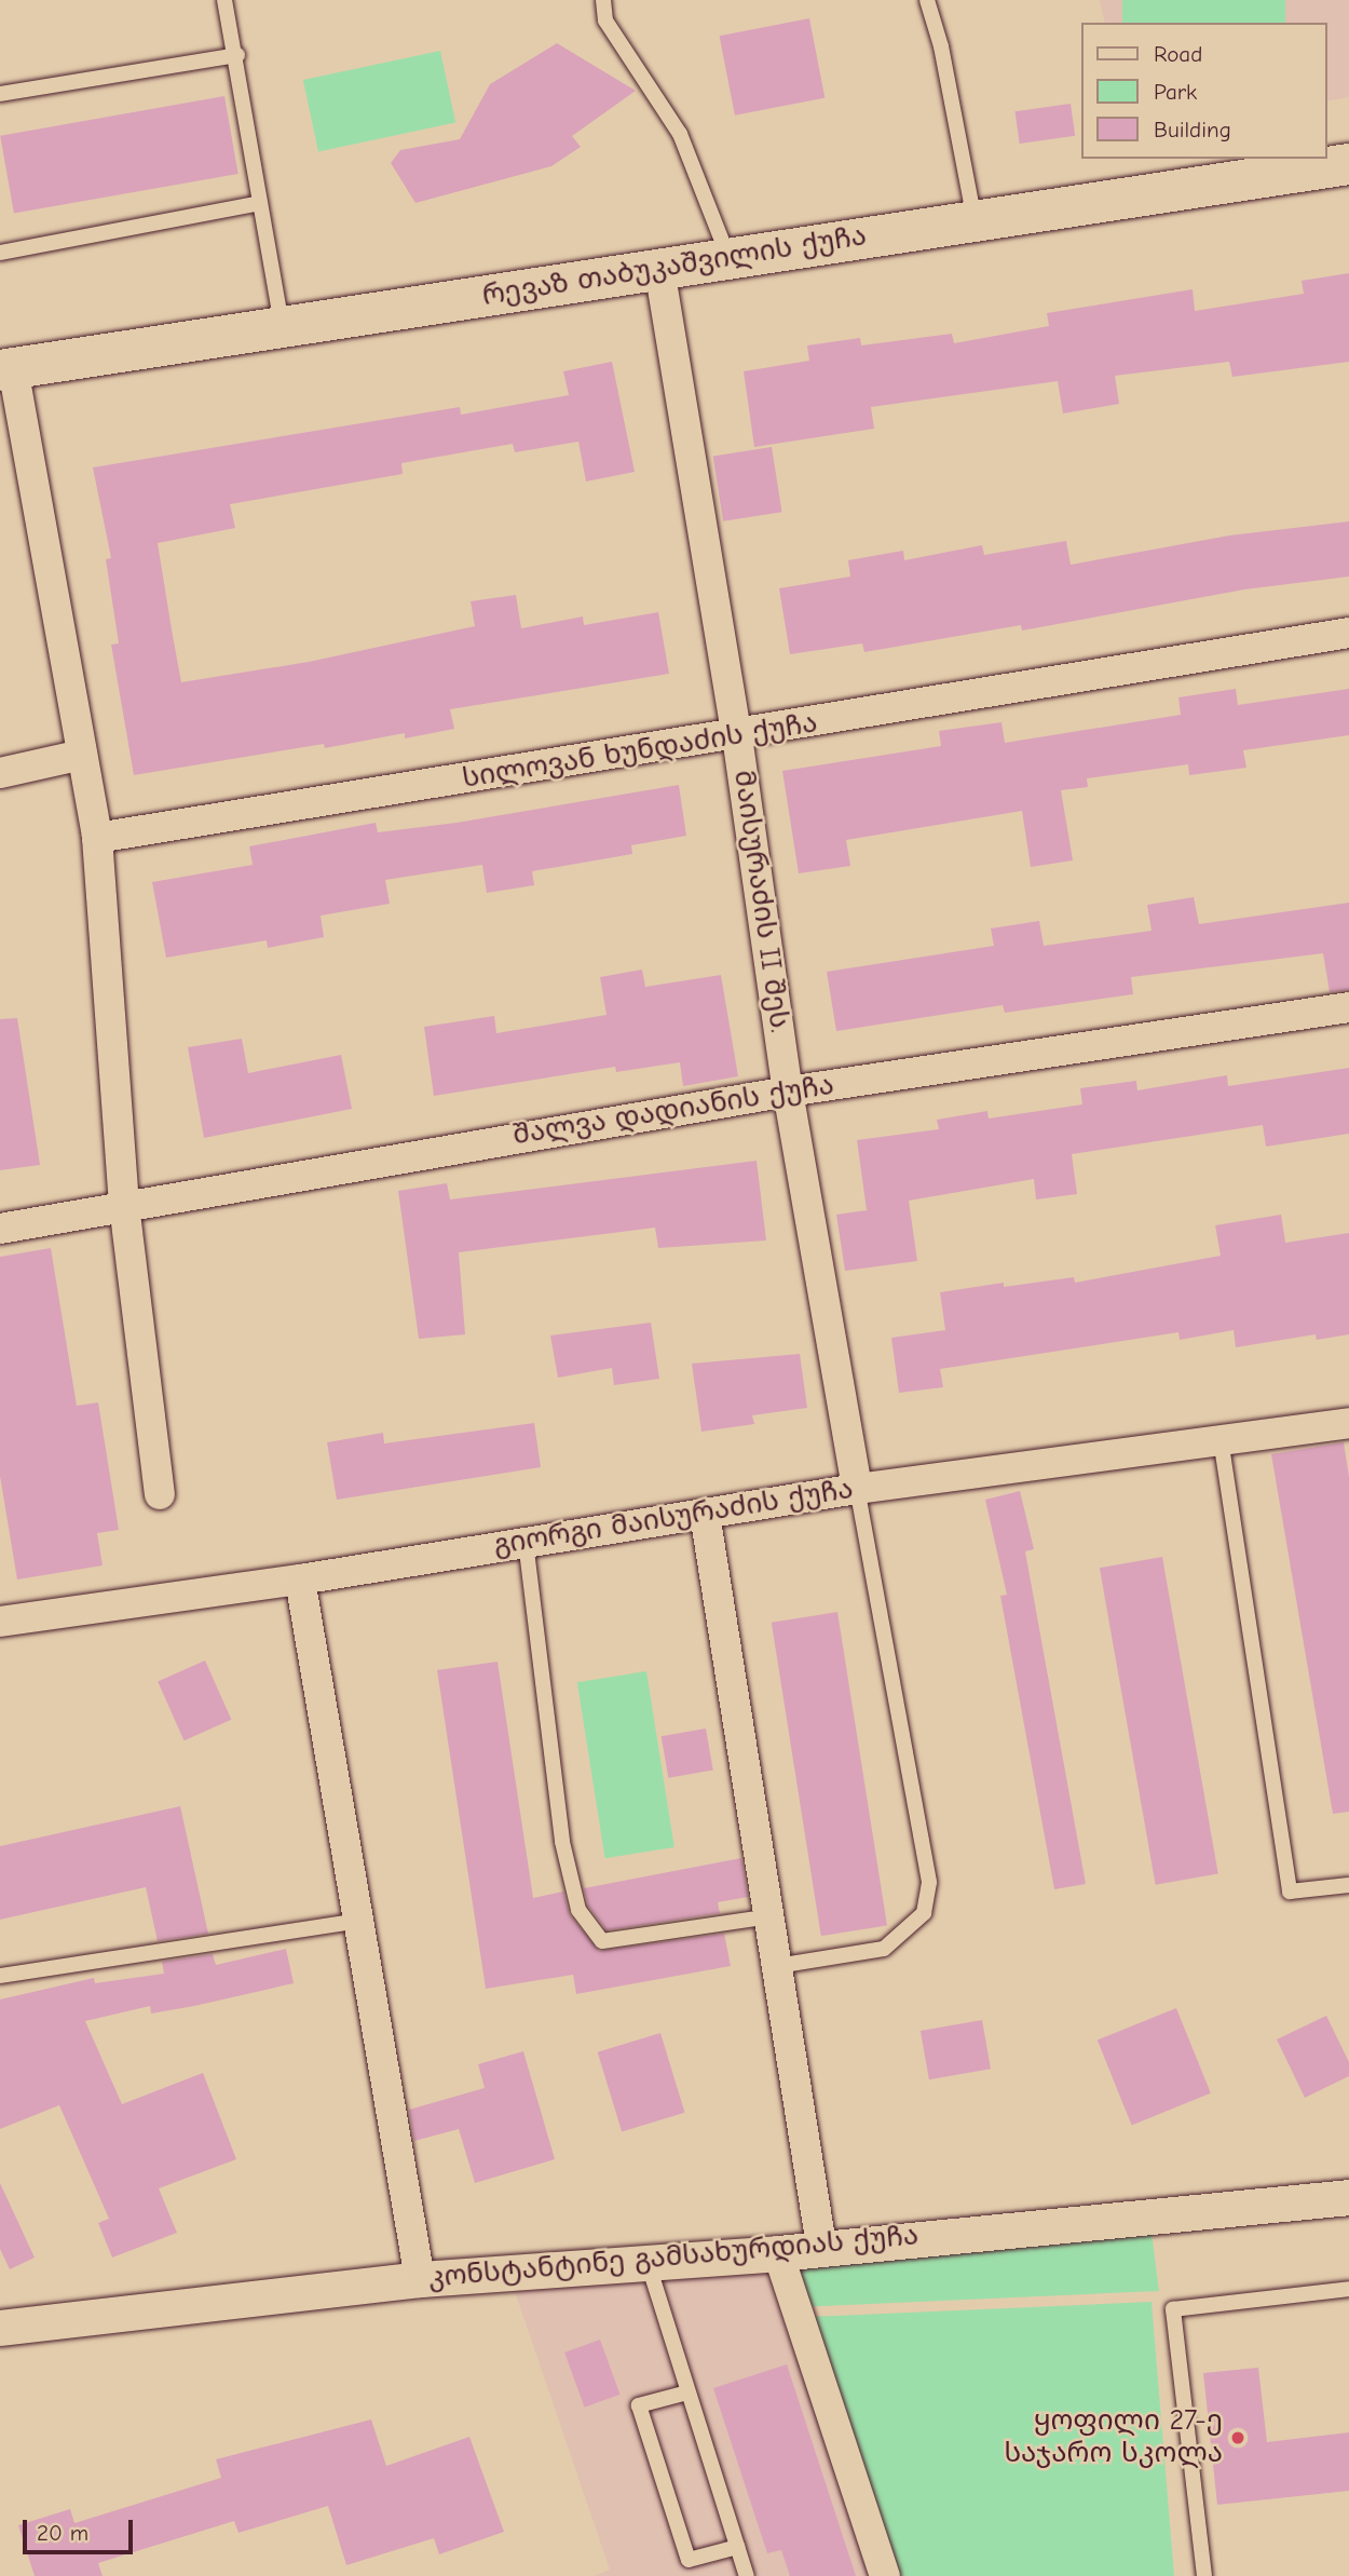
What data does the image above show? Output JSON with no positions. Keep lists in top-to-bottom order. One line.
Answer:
{"streets":{"main road":["რევაზ თაბუკაშვილის ქუჩა"],"street":["სილოვან ხუნდაძის ქუჩა","მაისურაძის II შეს.","შალვა დადიანის ქუჩა","გიორგი მაისურაძის ქუჩა","კონსტანტინე გამსახურდიას ქუჩა"]},"crossings":[["რევაზ თაბუკაშვილის ქუჩა","მაისურაძის II შეს."],["სილოვან ხუნდაძის ქუჩა","მაისურაძის II შეს."],["მაისურაძის II შეს.","შალვა დადიანის ქუჩა"],["მაისურაძის II შეს.","გიორგი მაისურაძის ქუჩა"]],"places":["ყოფილი 27-ე საჯარო სკოლა"],"legend":["Road","Park","Building"],"scale_bar":"20 m"}
